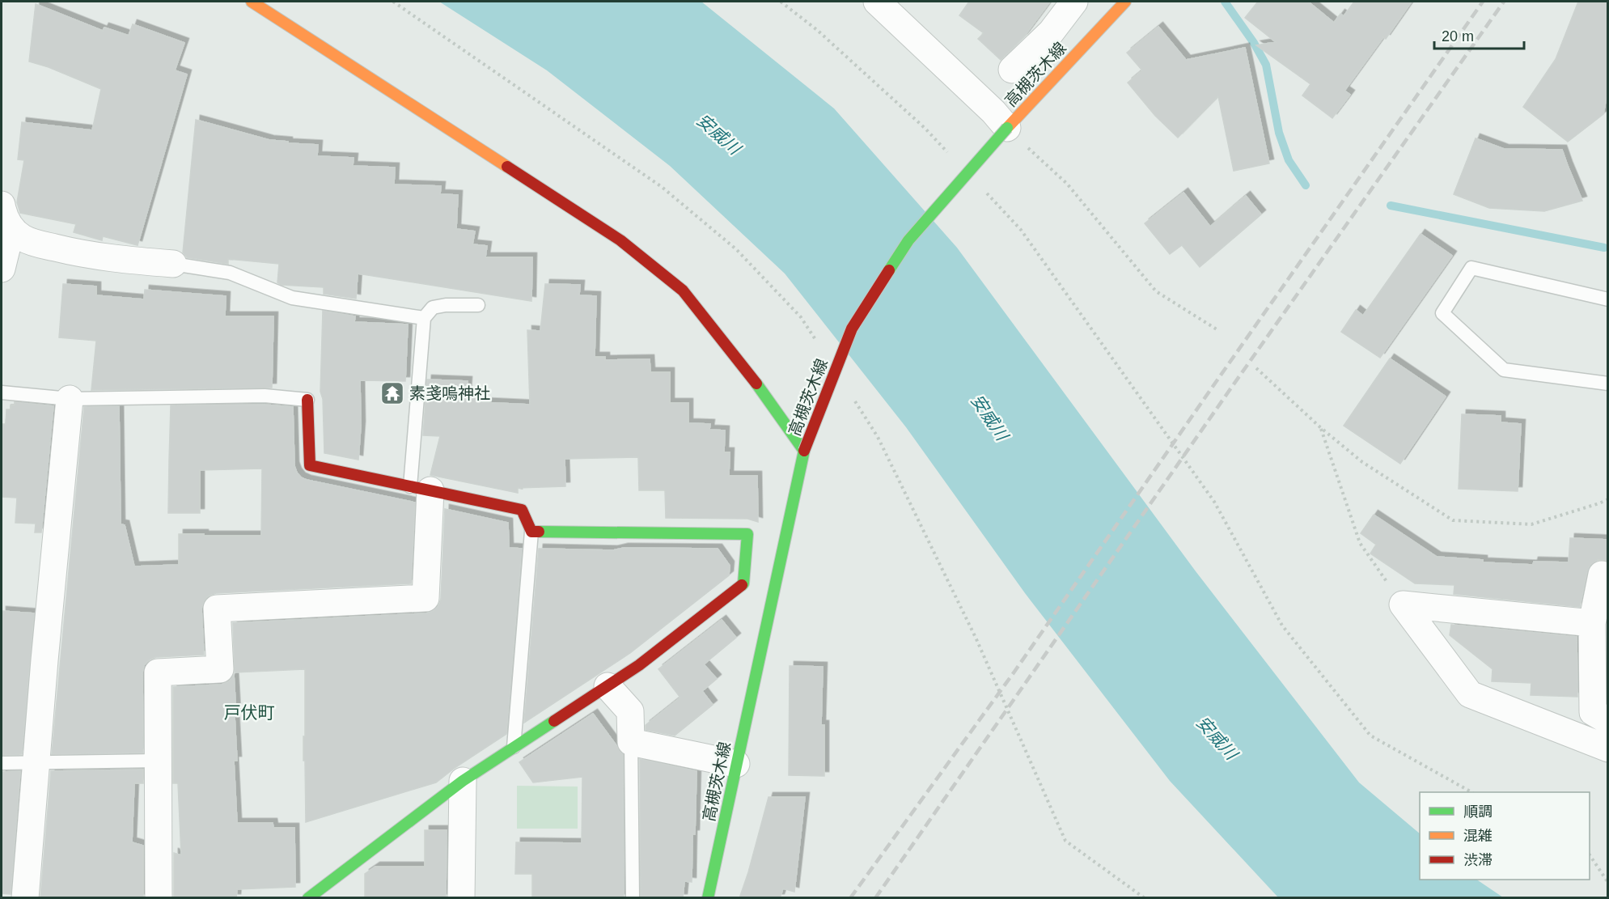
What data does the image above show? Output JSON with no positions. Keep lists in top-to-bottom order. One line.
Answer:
{"streets":{"street":["高槻茨木線"]},"districts":["戸伏町"],"water":["安威川"],"places":{"temple":["素戔嗚神社"]},"legend":["順調","混雑","渋滞"],"scale_bar":"20 m"}
